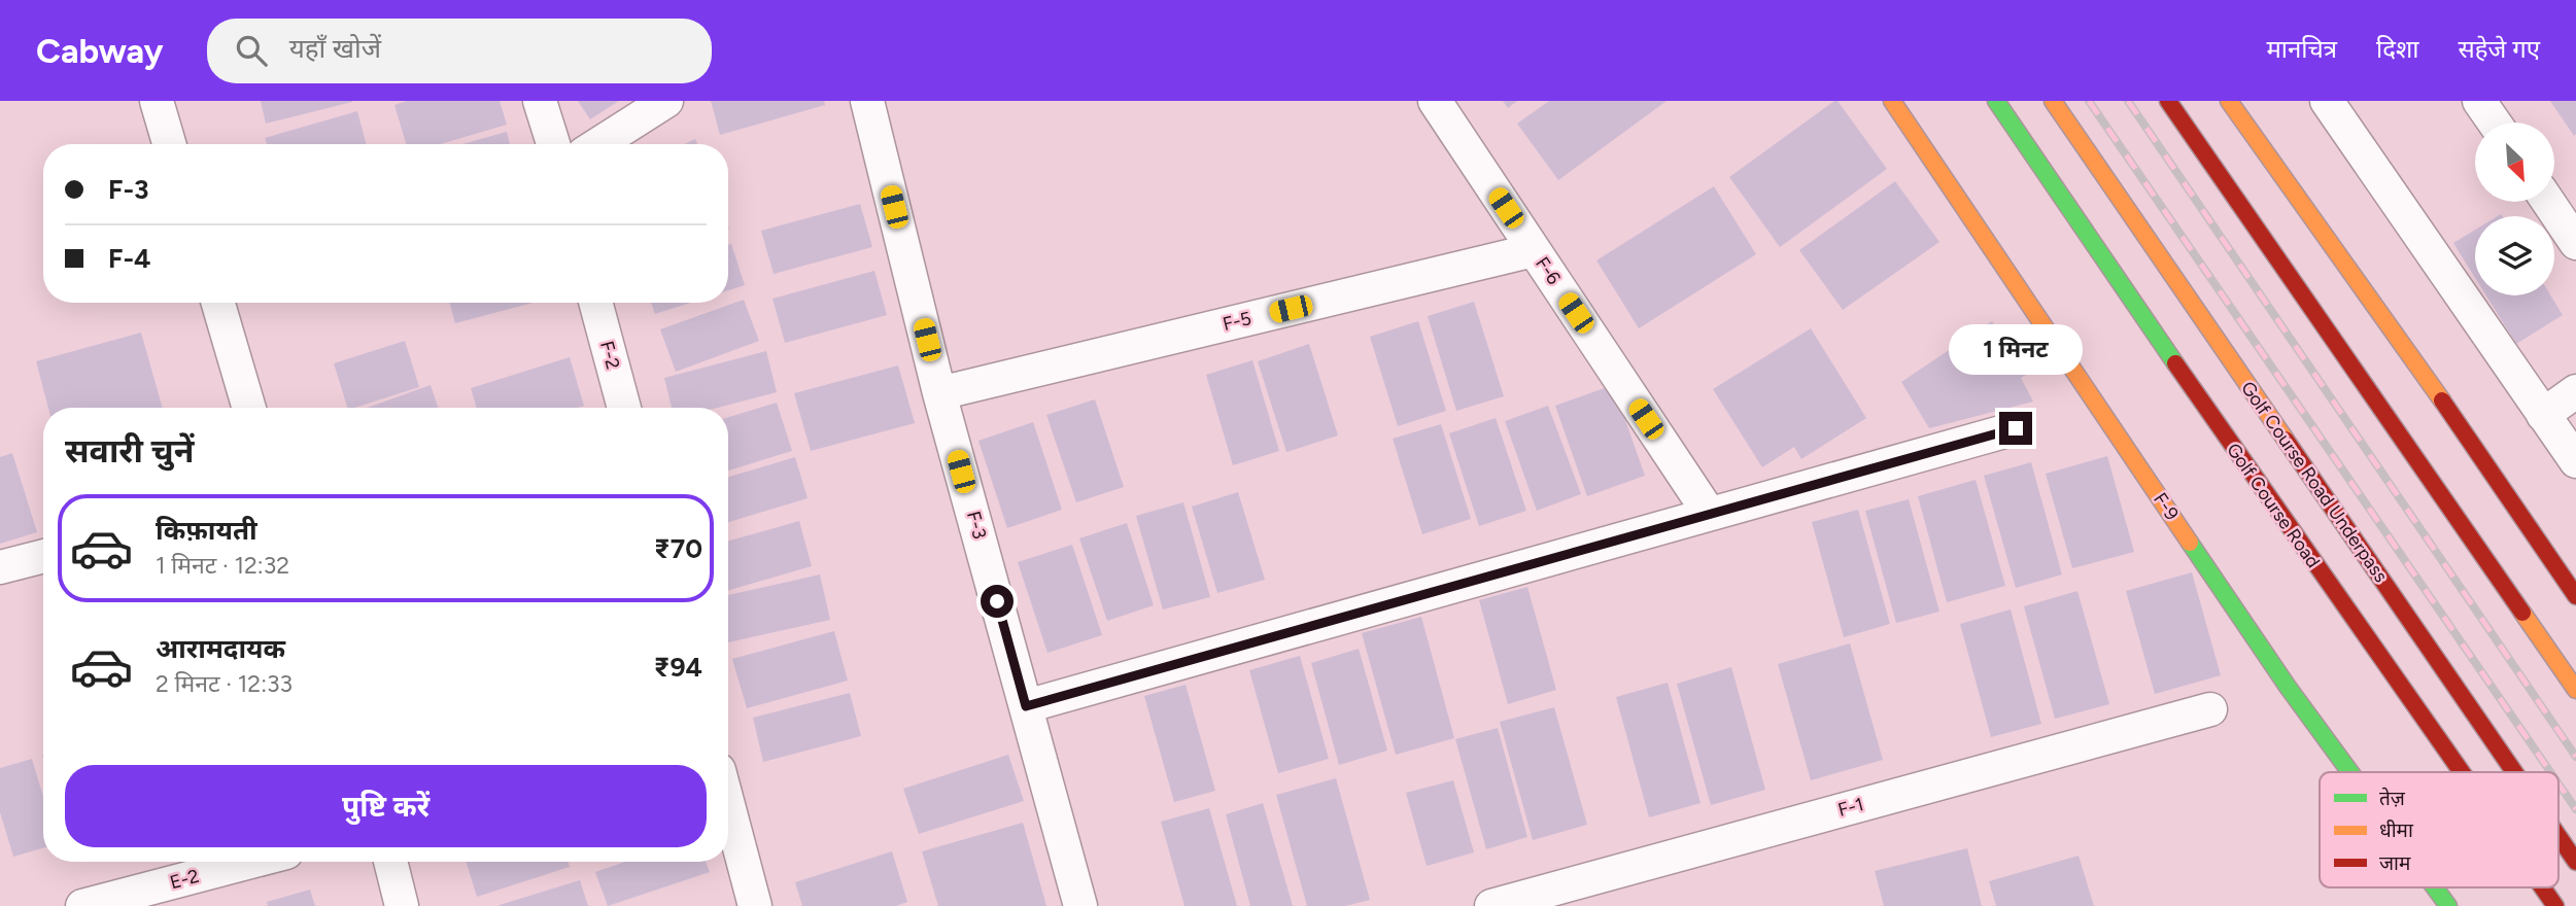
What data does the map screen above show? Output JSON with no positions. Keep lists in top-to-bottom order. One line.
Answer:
{"streets":{"street":["F-6","F-5","F-2","Golf Course Road Underpass","Golf Course Road","F-9","F-3","F-1","E-2"]},"crossings":[["F-6","F-5"],["F-5","F-3"]],"legend":["तेज़","धीमा","जाम"],"north":"bottom right","page":{"header":"Cabway","search":"यहाँ खोजें","nav":["मानचित्र","दिशा","सहेजे गए"],"banner":["F-3","F-4"],"bubble":"1 मिनट","heading":"सवारी चुनें","list":[{"name":"किफ़ायती","note":"1 मिनट · 12:32","value":"₹70"},{"name":"आरामदायक","note":"2 मिनट · 12:33","value":"₹94"}],"buttons":"पुष्टि करें"}}
